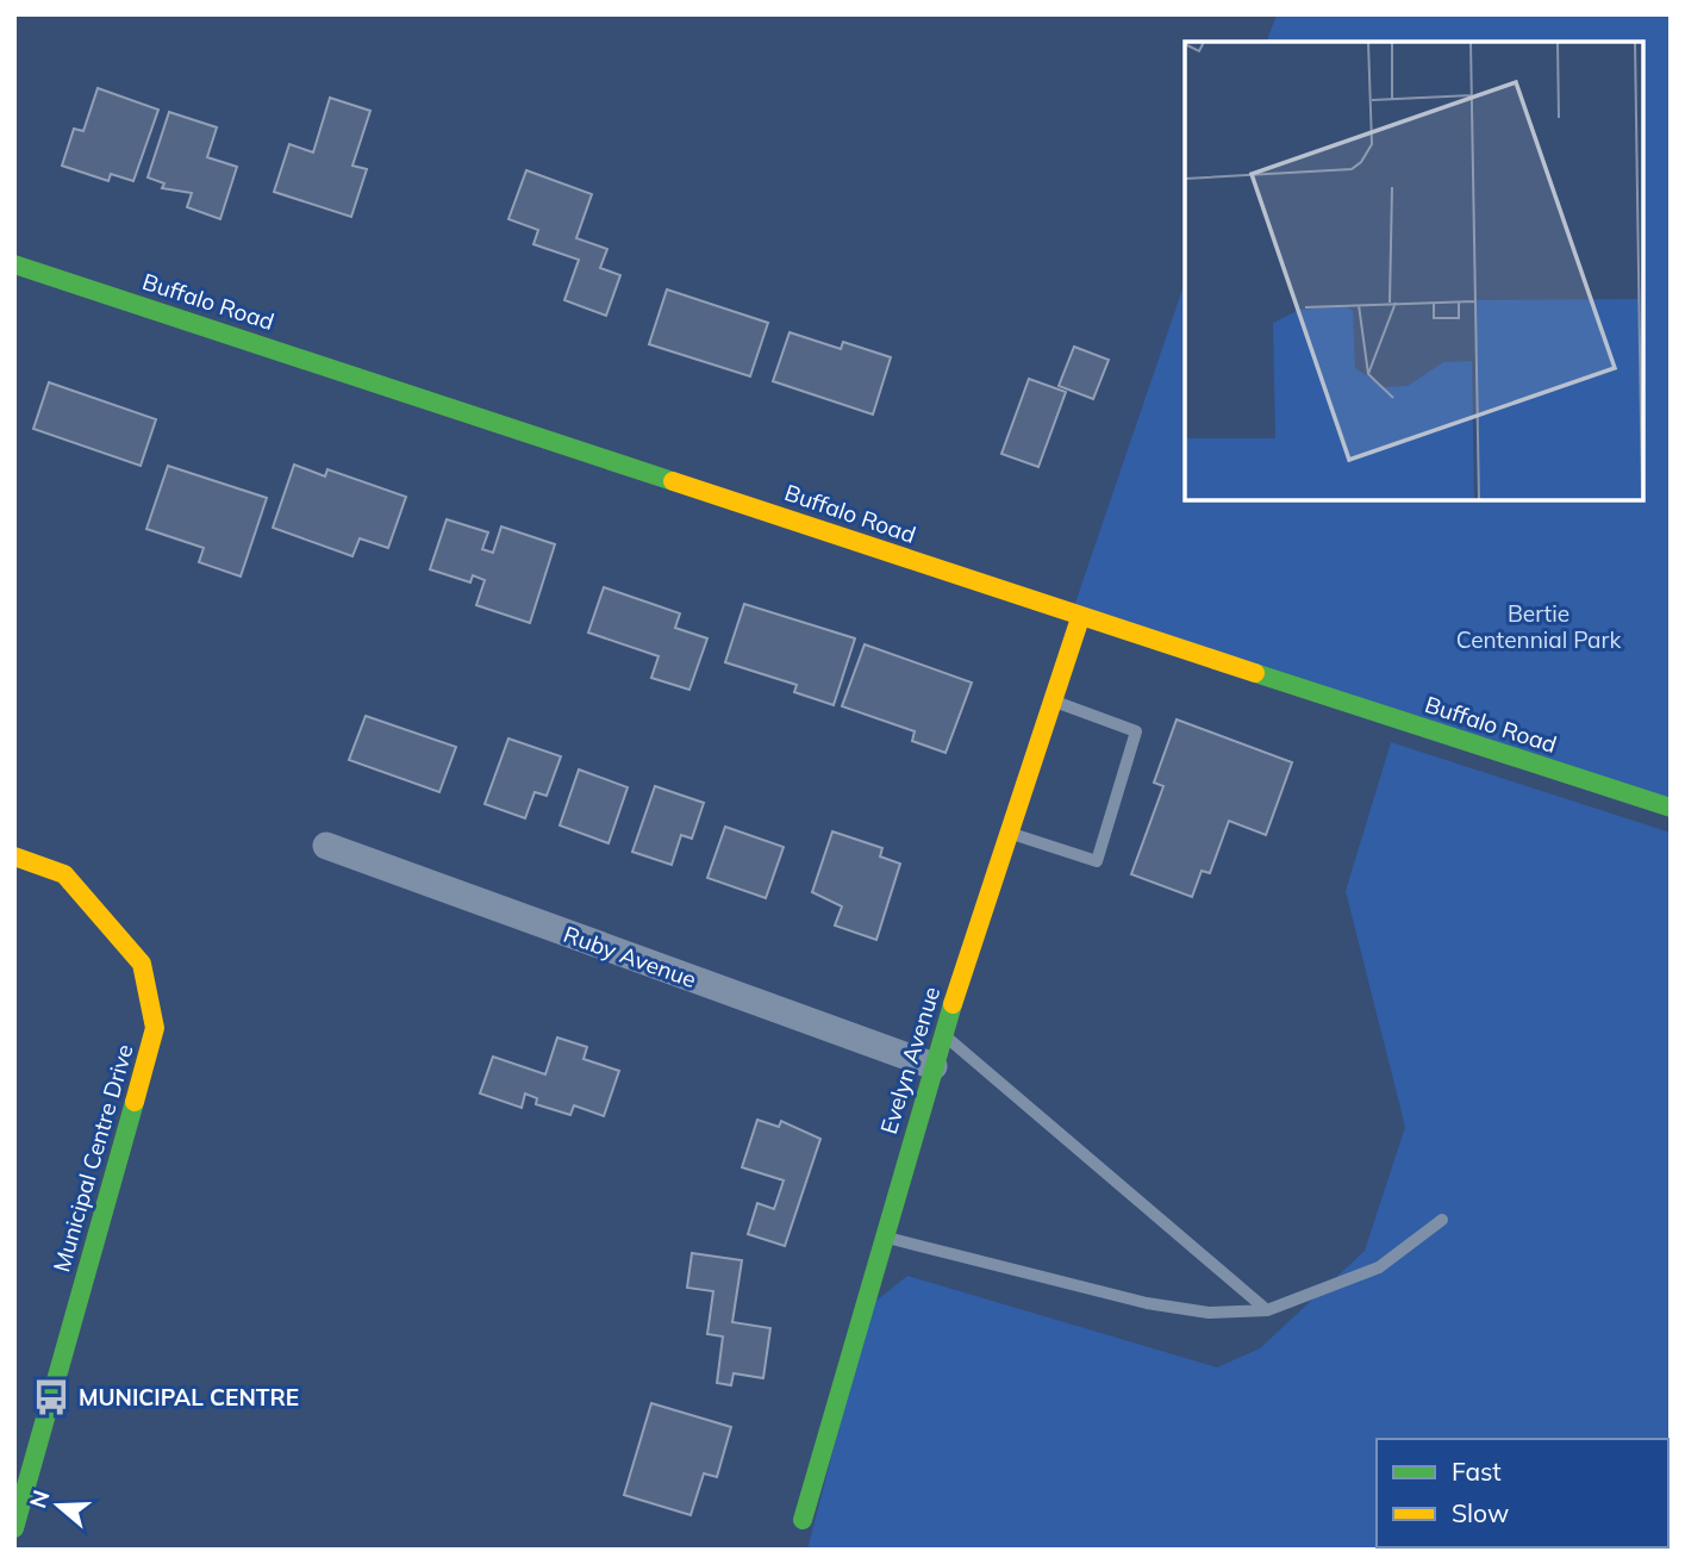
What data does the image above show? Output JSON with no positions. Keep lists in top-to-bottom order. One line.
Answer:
{"streets":{"street":["Buffalo Road","Ruby Avenue","Evelyn Avenue","Municipal Centre Drive"]},"crossings":[["Buffalo Road","Evelyn Avenue"],["Ruby Avenue","Evelyn Avenue"]],"parks":["Bertie Centennial Park"],"places":{"bus stop":["MUNICIPAL CENTRE"]},"legend":["Fast","Slow"],"north":"left"}
